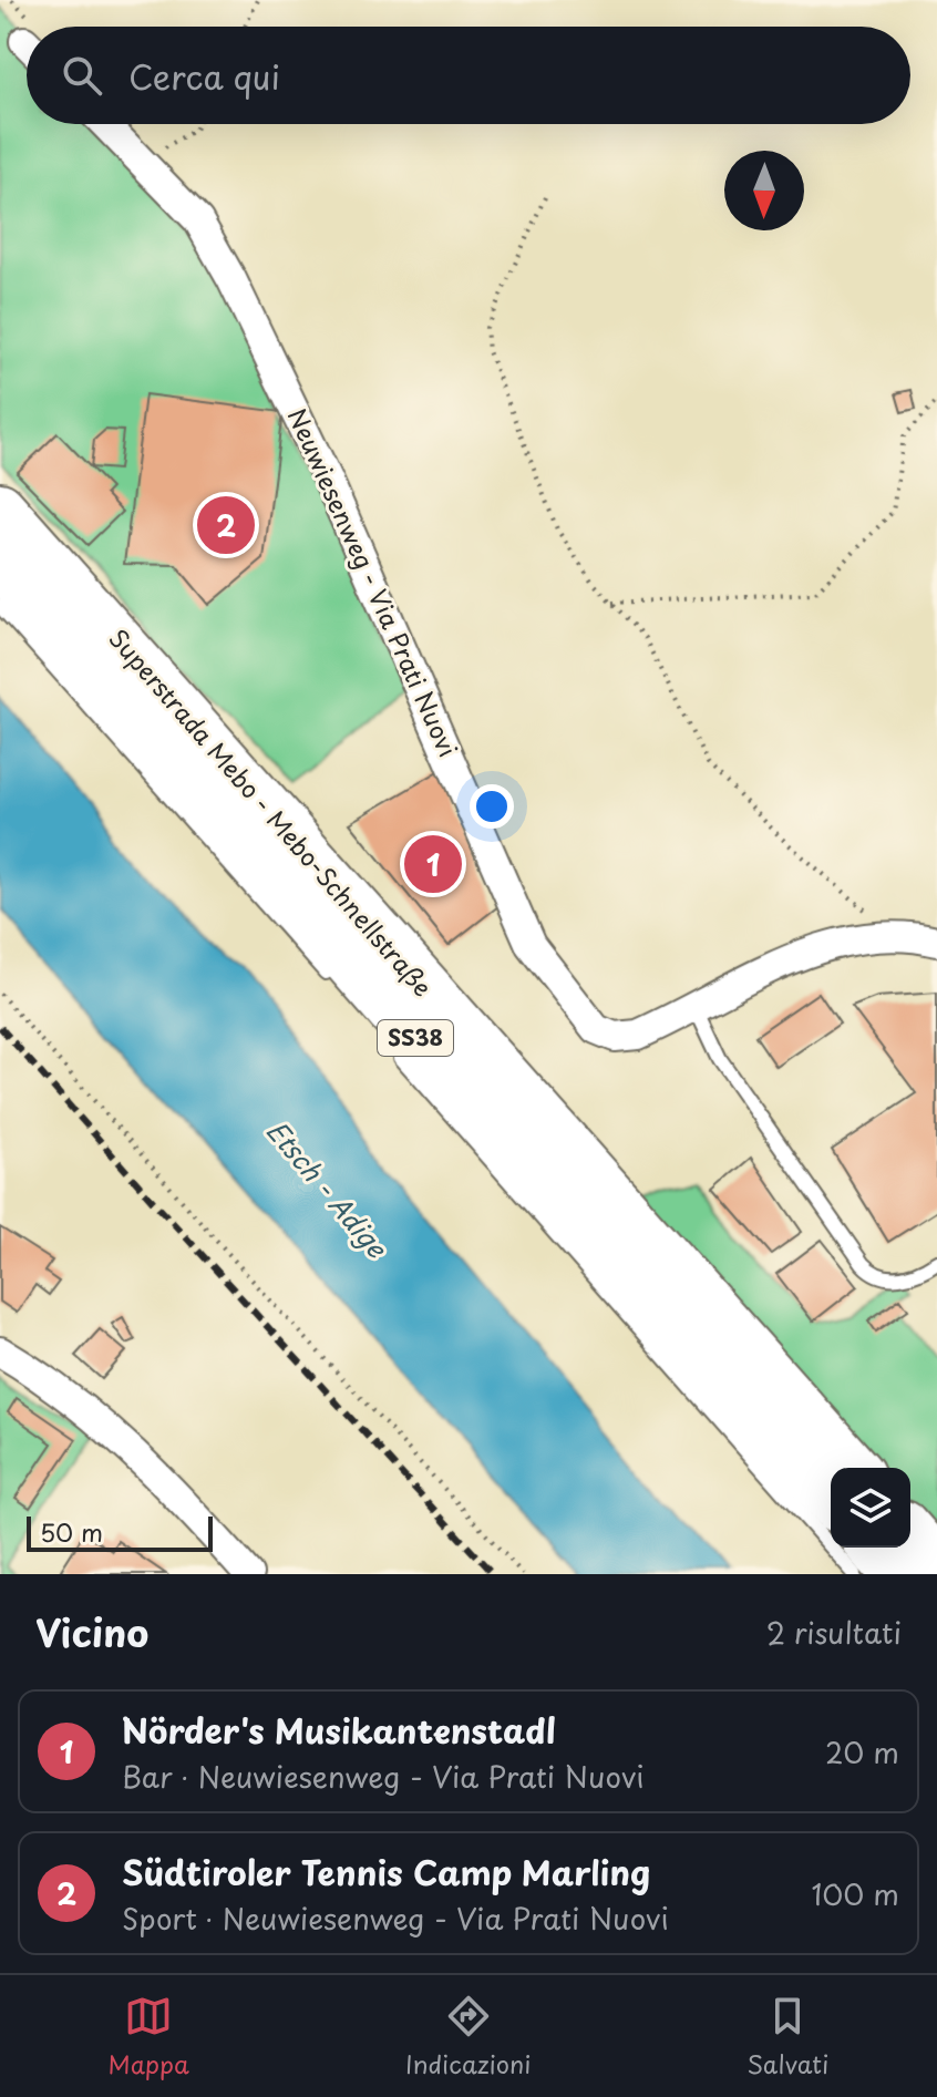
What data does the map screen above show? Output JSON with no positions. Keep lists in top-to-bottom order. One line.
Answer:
{"streets":{"highway":["Superstrada Mebo - Mebo-Schnellstraße","SS38"],"street":["Neuwiesenweg - Via Prati Nuovi"]},"water":["Etsch - Adige"],"scale_bar":"50 m","north":"bottom","page":{"search":"Cerca qui","pins":["2","1"],"scale":"50 m","heading":["Vicino","2 risultati"],"list":[{"mark":"1","name":"Nörder's Musikantenstadl","note":"Bar · Neuwiesenweg - Via Prati Nuovi","value":"20 m"},{"mark":"2","name":"Südtiroler Tennis Camp Marling","note":"Sport · Neuwiesenweg - Via Prati Nuovi","value":"100 m"}],"nav":["Mappa","Indicazioni","Salvati"]}}
